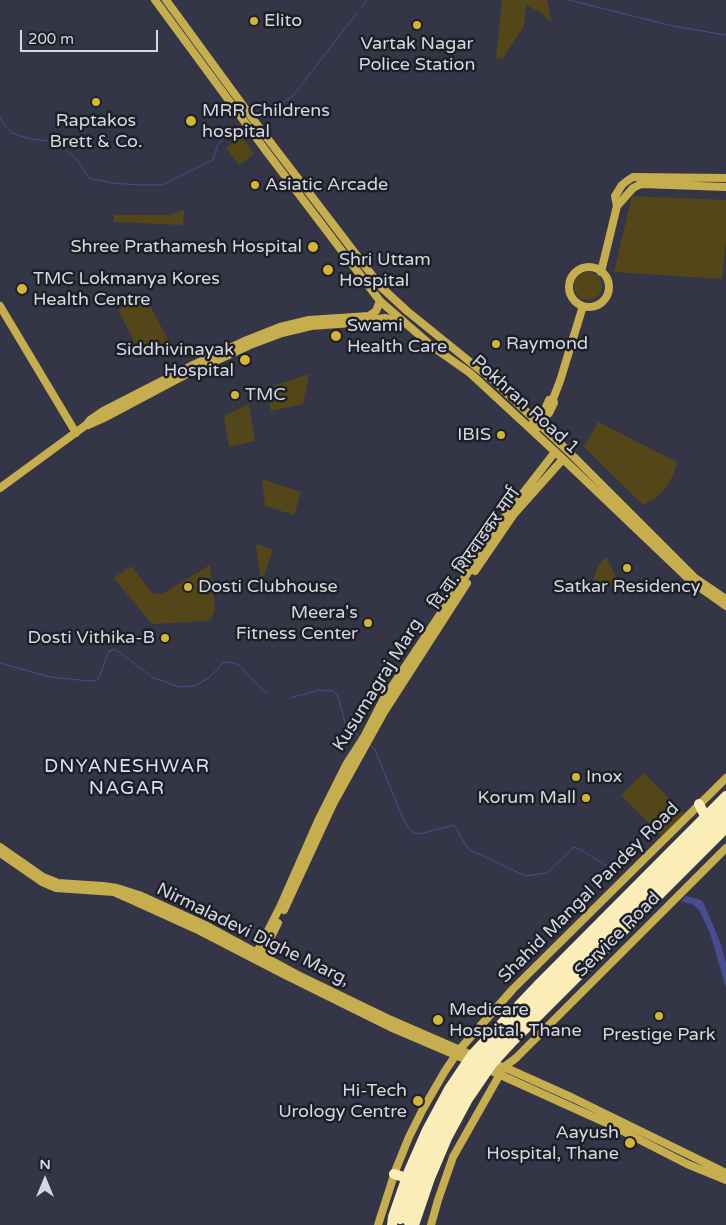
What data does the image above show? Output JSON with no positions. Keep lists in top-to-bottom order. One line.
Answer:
{"streets":{"street":["Pokhran Road 1","वि.वा. शिरवाडकर मार्ग","Kusumagraj Marg","Shahid Mangal Pandey Road","Nirmaladevi Dighe Marg,","Service Road"]},"crossings":[["Pokhran Road 1","वि.वा. शिरवाडकर मार्ग"],["Pokhran Road 1","Kusumagraj Marg"],["वि.वा. शिरवाडकर मार्ग","Kusumagraj Marg"],["Kusumagraj Marg","Nirmaladevi Dighe Marg,"],["Shahid Mangal Pandey Road","Nirmaladevi Dighe Marg,"]],"districts":["DNYANESHWAR NAGAR"],"places":["Elito","Vartak Nagar Police Station","Raptakos Brett & Co.","MRR Childrens hospital","Asiatic Arcade","Shree Prathamesh Hospital","Shri Uttam Hospital","TMC Lokmanya Kores Health Centre","Swami Health Care","Raymond","Siddhivinayak Hospital","TMC","IBIS","Satkar Residency","Dosti Clubhouse","Meera's Fitness Center","Dosti Vithika-B","Inox","Korum Mall","Prestige Park","Medicare Hospital, Thane","Hi-Tech Urology Centre","Aayush Hospital, Thane"],"scale_bar":"200 m","north":"top"}
